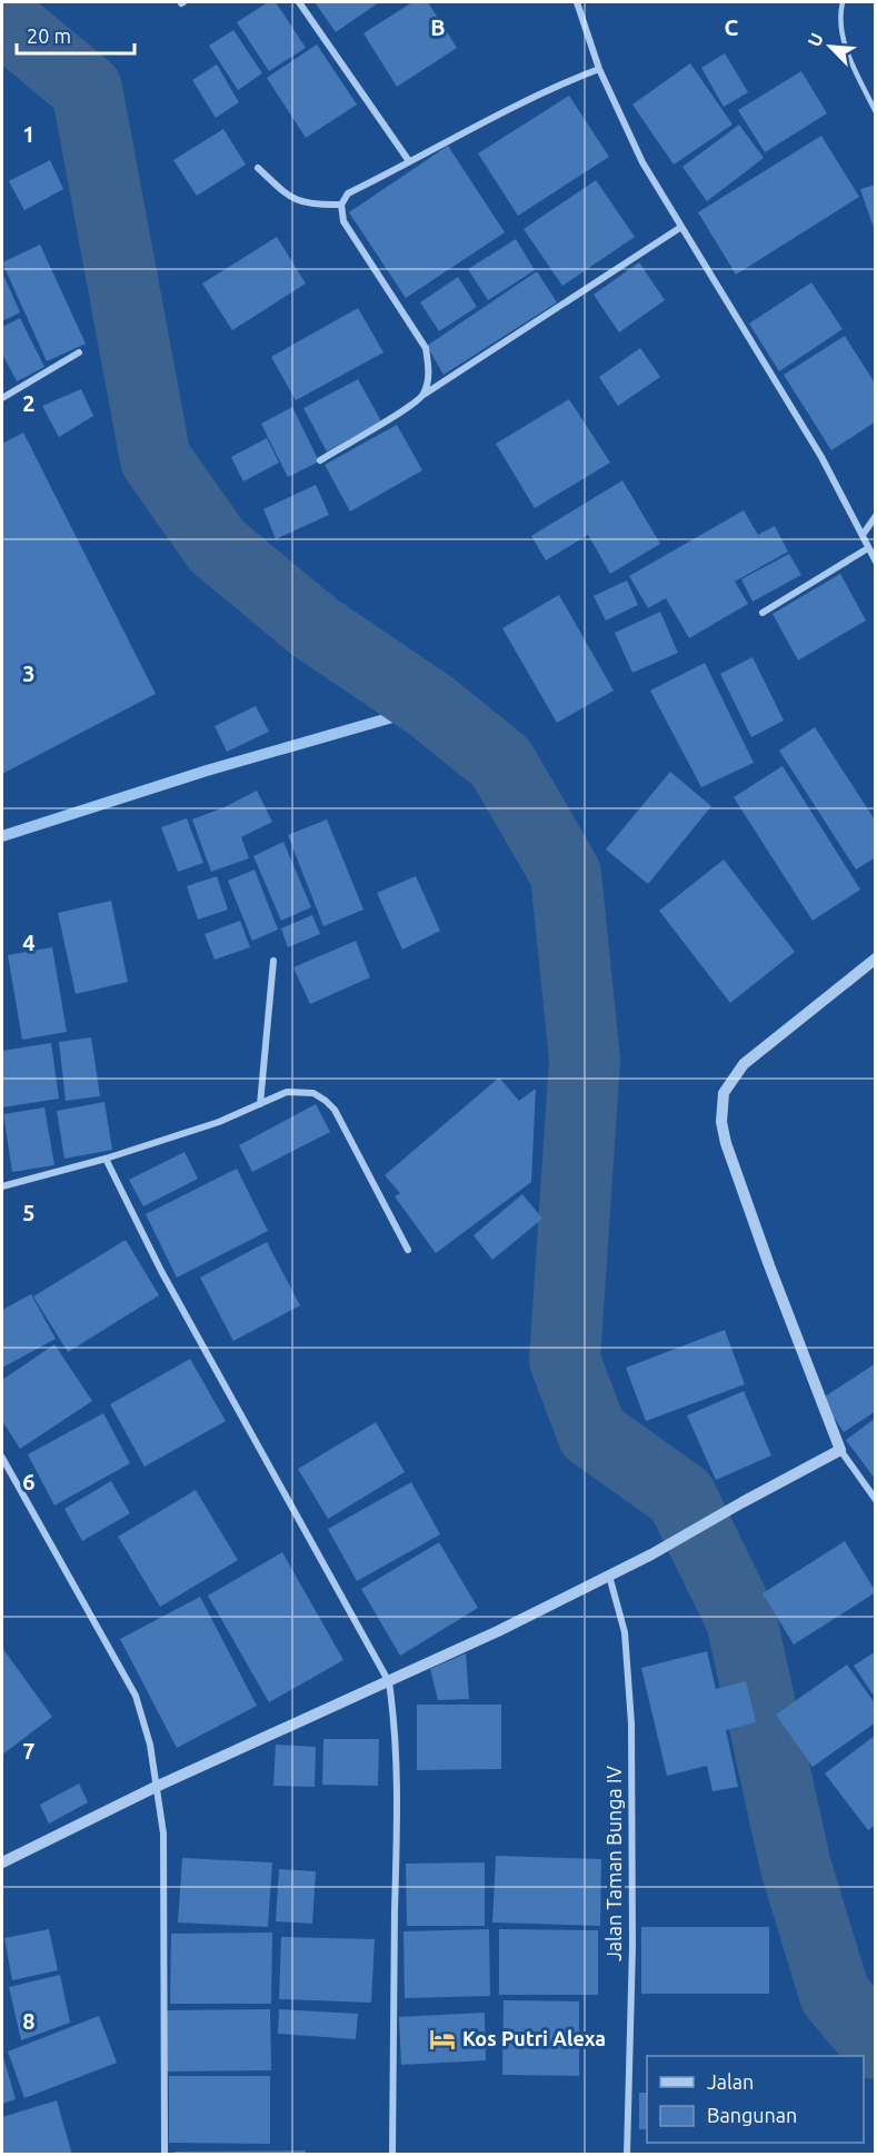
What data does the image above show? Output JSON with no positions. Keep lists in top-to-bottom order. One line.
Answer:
{"streets":{"street":["Jalan Taman Bunga IV"]},"places":{"hotel":["Kos Putri Alexa"]},"legend":["Jalan","Bangunan"],"scale_bar":"20 m","north":"top left","grid":{"columns":["B","C"],"rows":["1","2","3","4","5","6","7","8"]}}
